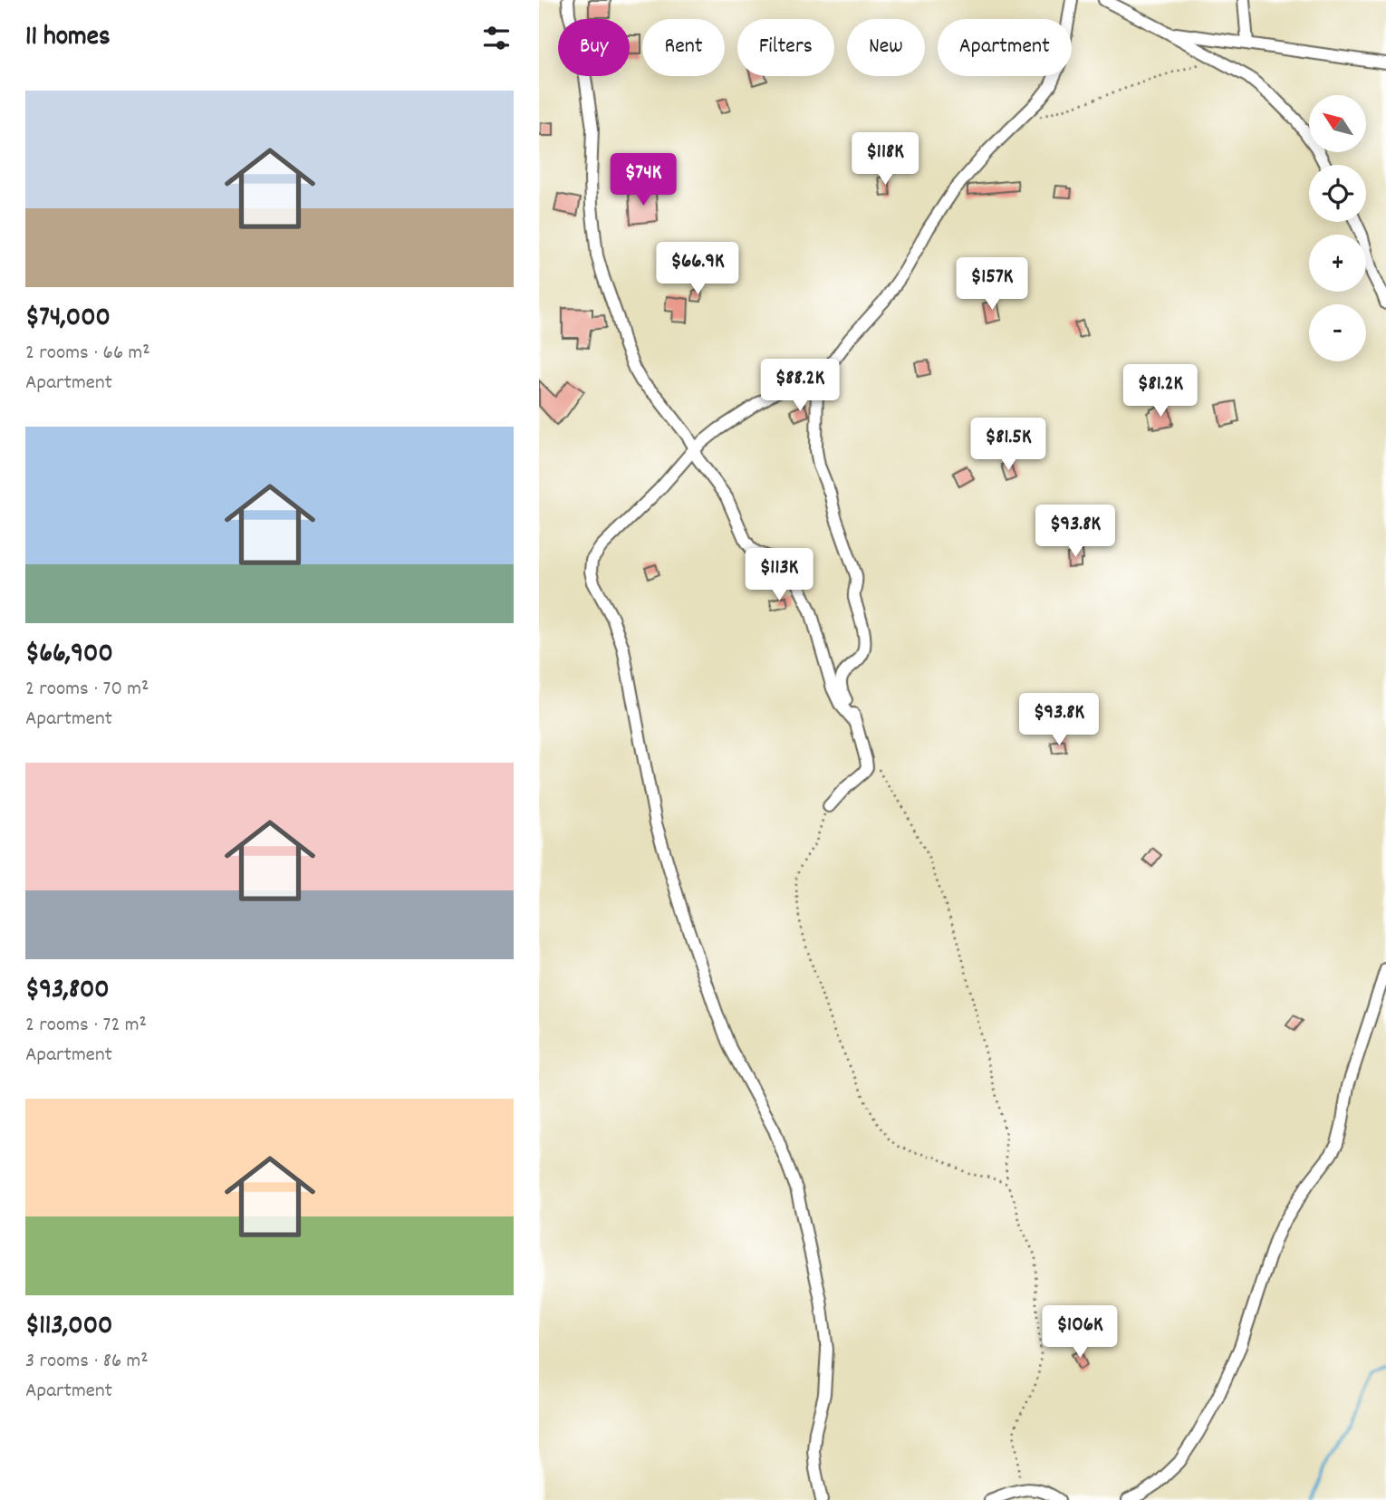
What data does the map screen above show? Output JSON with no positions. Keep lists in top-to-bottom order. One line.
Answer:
{"north":"top left","page":{"heading":"11 homes","chip":["Buy","Rent","Filters","New","Apartment"],"list":[{"name":"$74,000","note":"2 rooms · 66 m² · Apartment"},{"name":"$66,900","note":"2 rooms · 70 m² · Apartment"},{"name":"$93,800","note":"2 rooms · 72 m² · Apartment"},{"name":"$113,000","note":"3 rooms · 86 m² · Apartment"}],"map_buttons":["+","−"],"price":["$118K","$74K","$66.9K","$157K","$88.2K","$81.2K","$81.5K","$93.8K","$113K","$93.8K","$106K"]}}
